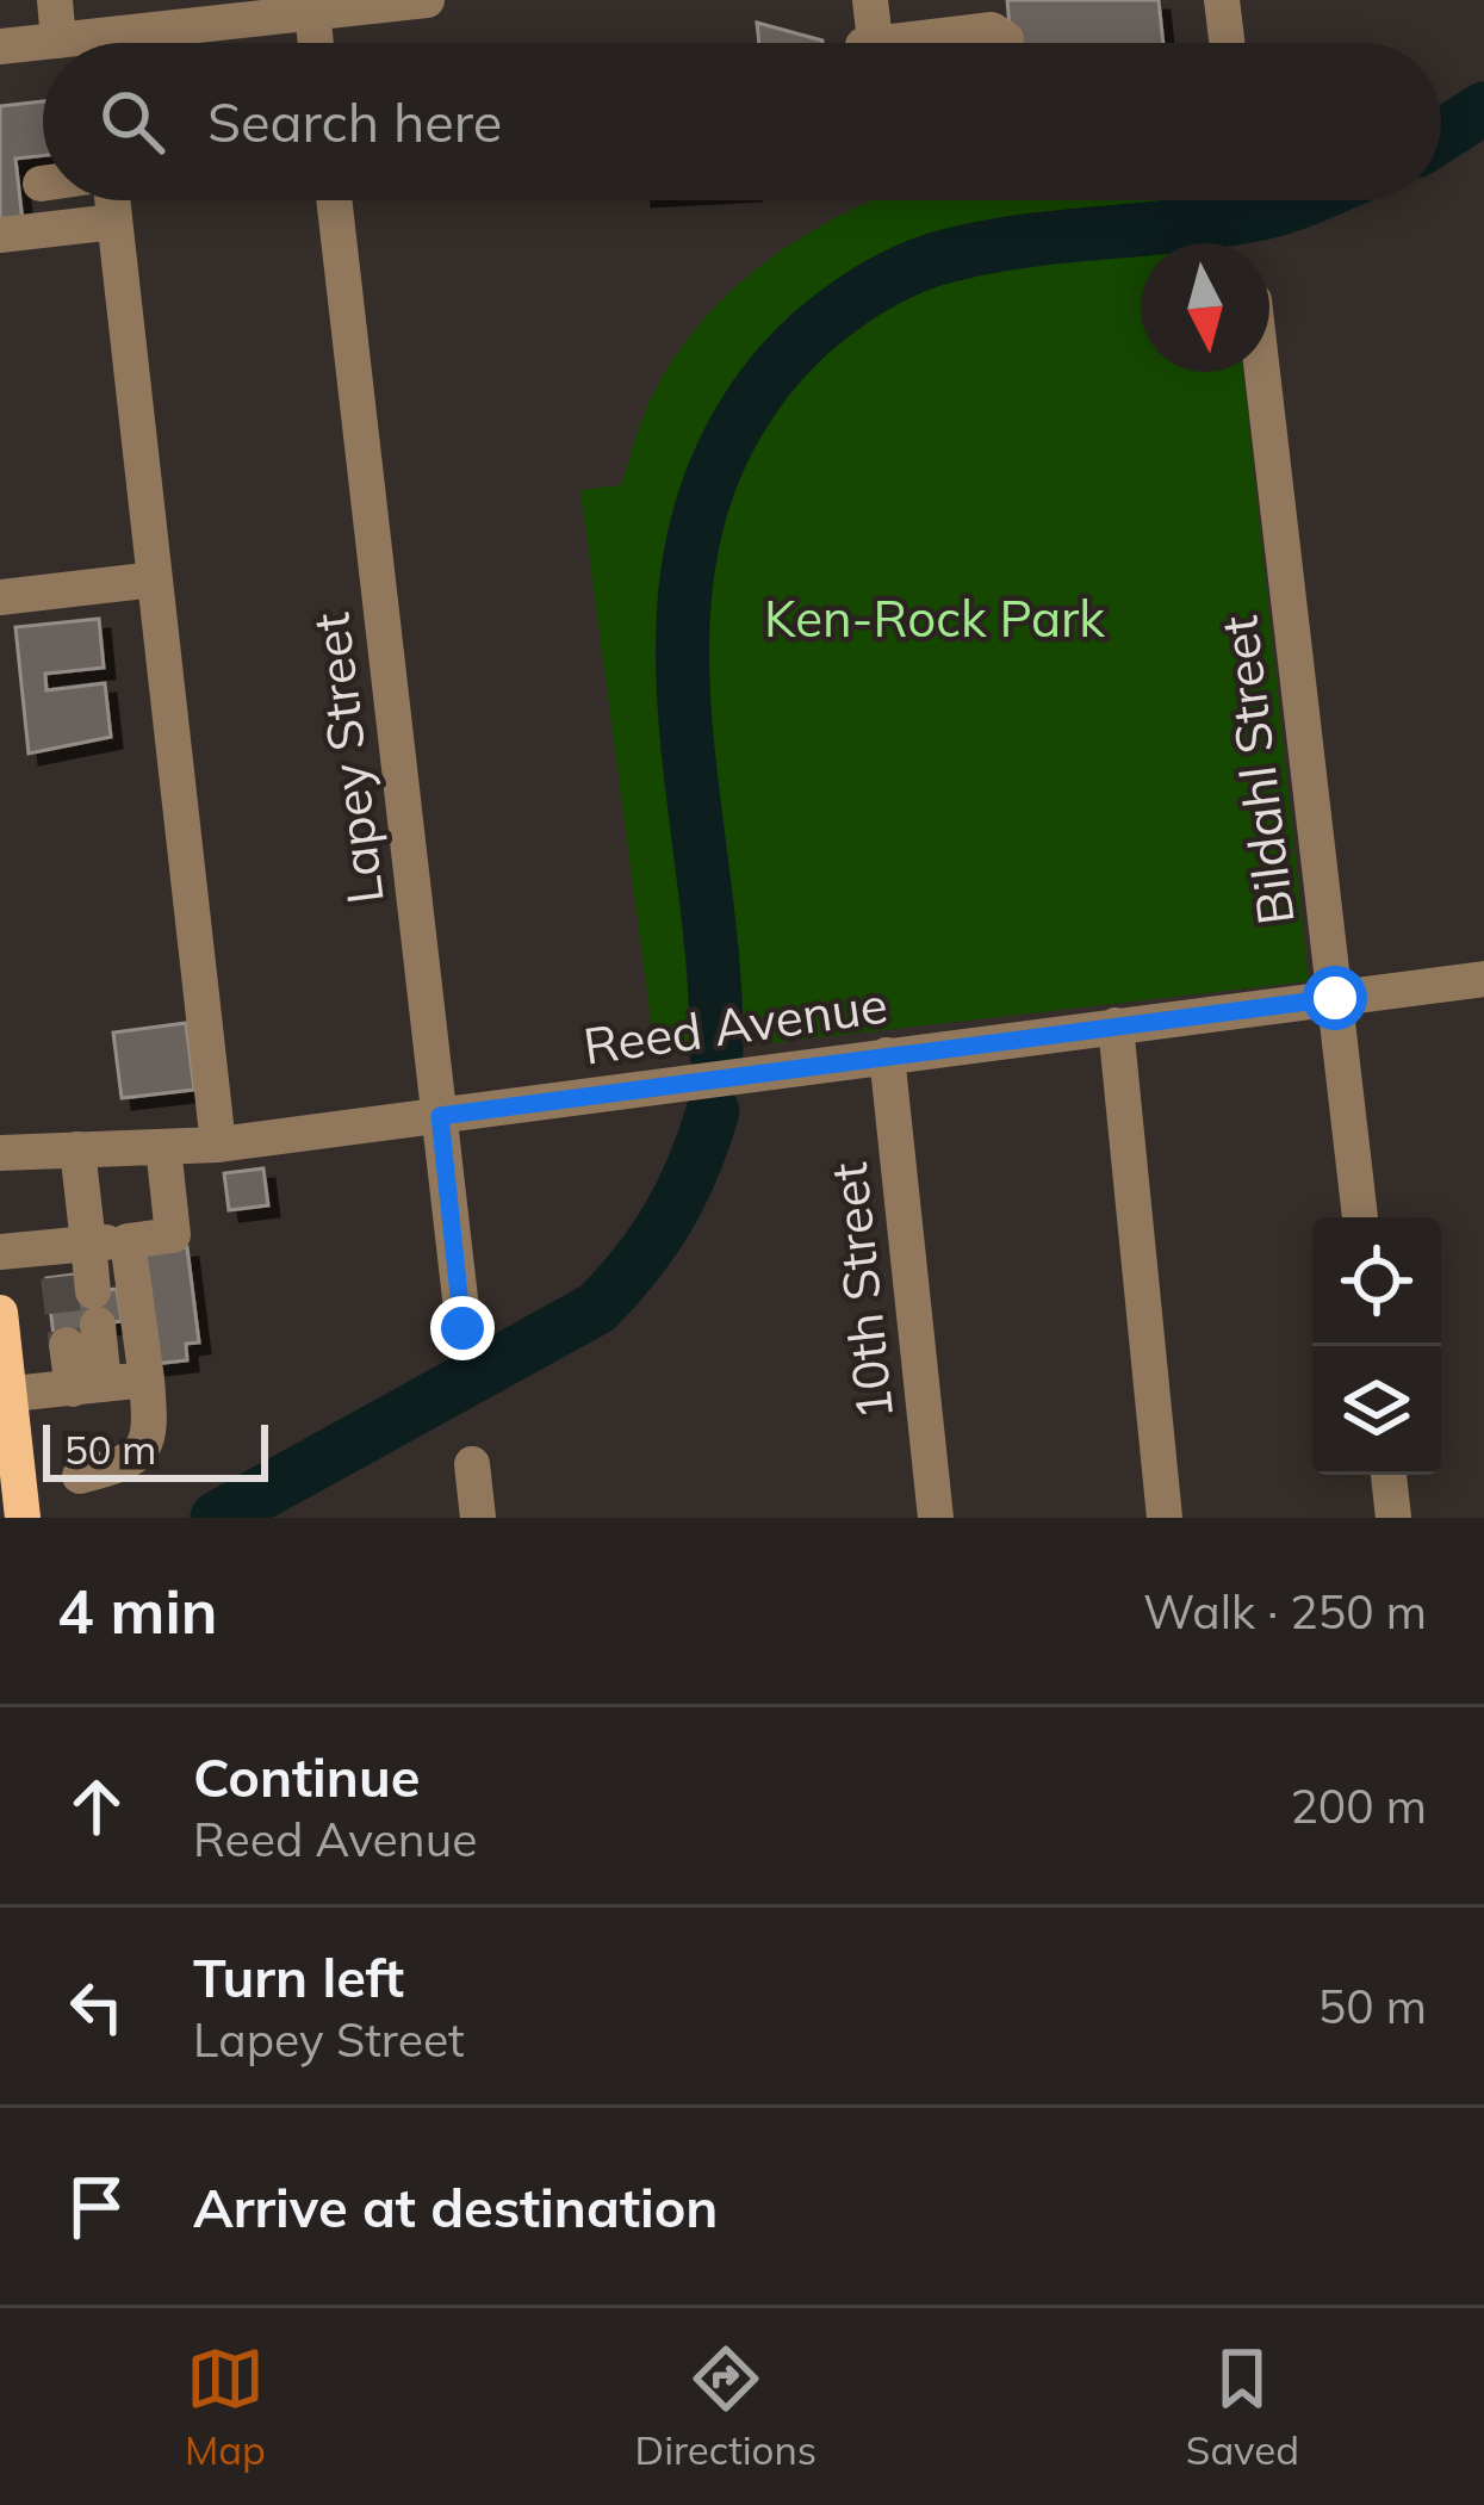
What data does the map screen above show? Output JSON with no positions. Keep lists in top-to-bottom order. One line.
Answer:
{"streets":{"street":["Lapey Street","Bildahl Street","Reed Avenue","10th Street"]},"crossings":[["Lapey Street","Reed Avenue"],["Bildahl Street","Reed Avenue"],["Reed Avenue","10th Street"]],"parks":["Ken-Rock Park"],"scale_bar":"50 m","north":"bottom","page":{"search":"Search here","scale":"50 m","heading":["4 min","Walk · 250 m"],"list":[["Continue","Reed Avenue","200 m"],["Turn left","Lapey Street","50 m"],"Arrive at destination"],"nav":["Map","Directions","Saved"]}}
